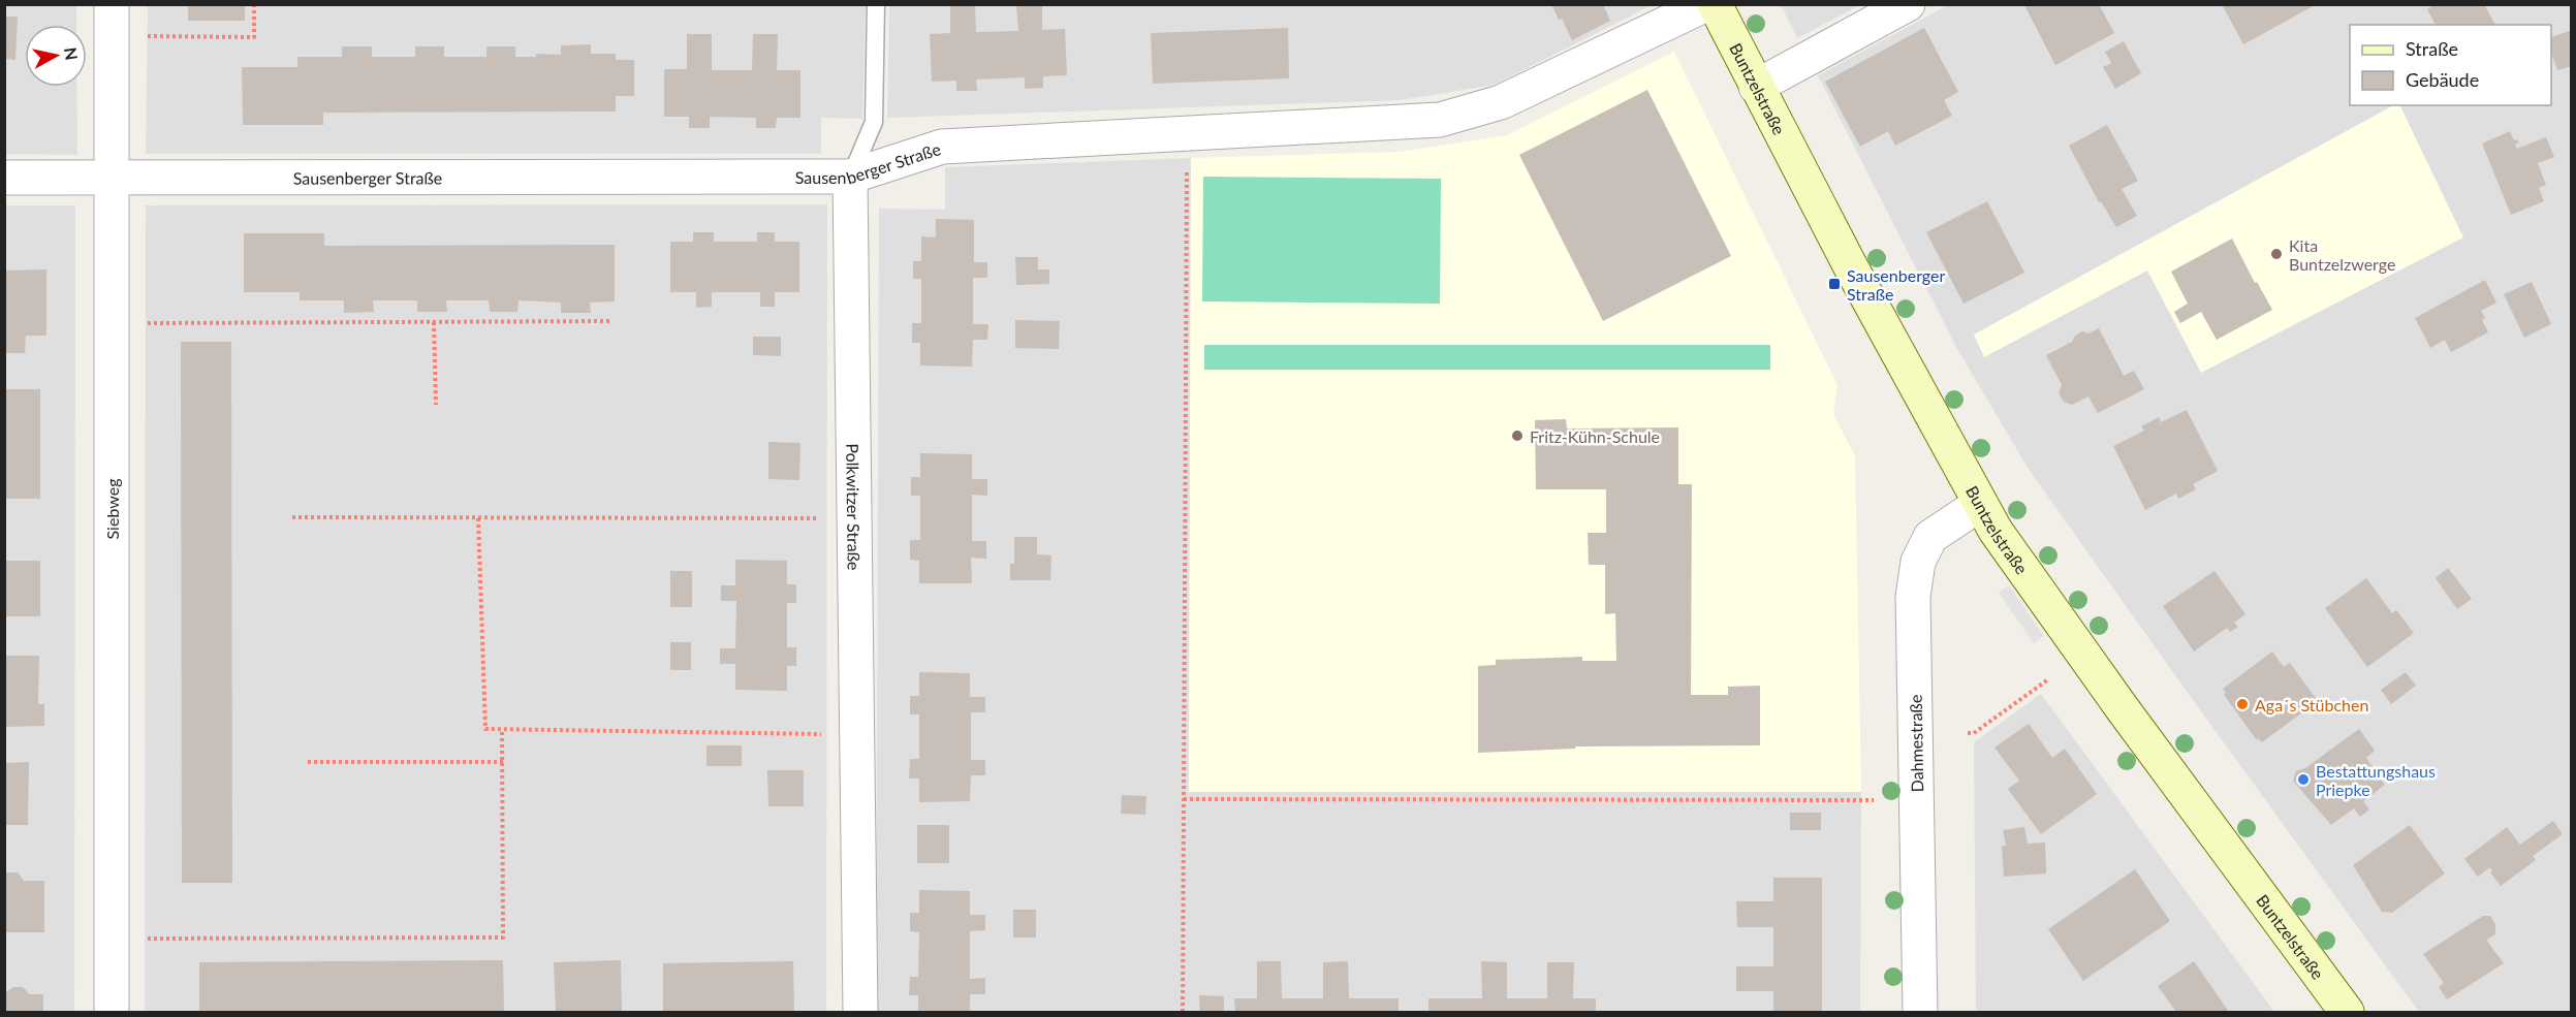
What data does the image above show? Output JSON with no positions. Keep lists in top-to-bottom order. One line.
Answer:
{"streets":{"street":["Buntzelstraße","Sausenberger Straße","Polkwitzer Straße","Siebweg","Dahmestraße"]},"crossings":[["Buntzelstraße","Dahmestraße"],["Sausenberger Straße","Polkwitzer Straße"],["Sausenberger Straße","Siebweg"]],"places":{"other":["Kita Buntzelzwerge","Fritz-Kühn-Schule","Aga´s Stübchen","Bestattungshaus Priepke"],"transit":["Sausenberger Straße"]},"legend":["Straße","Gebäude"],"north":"right"}
